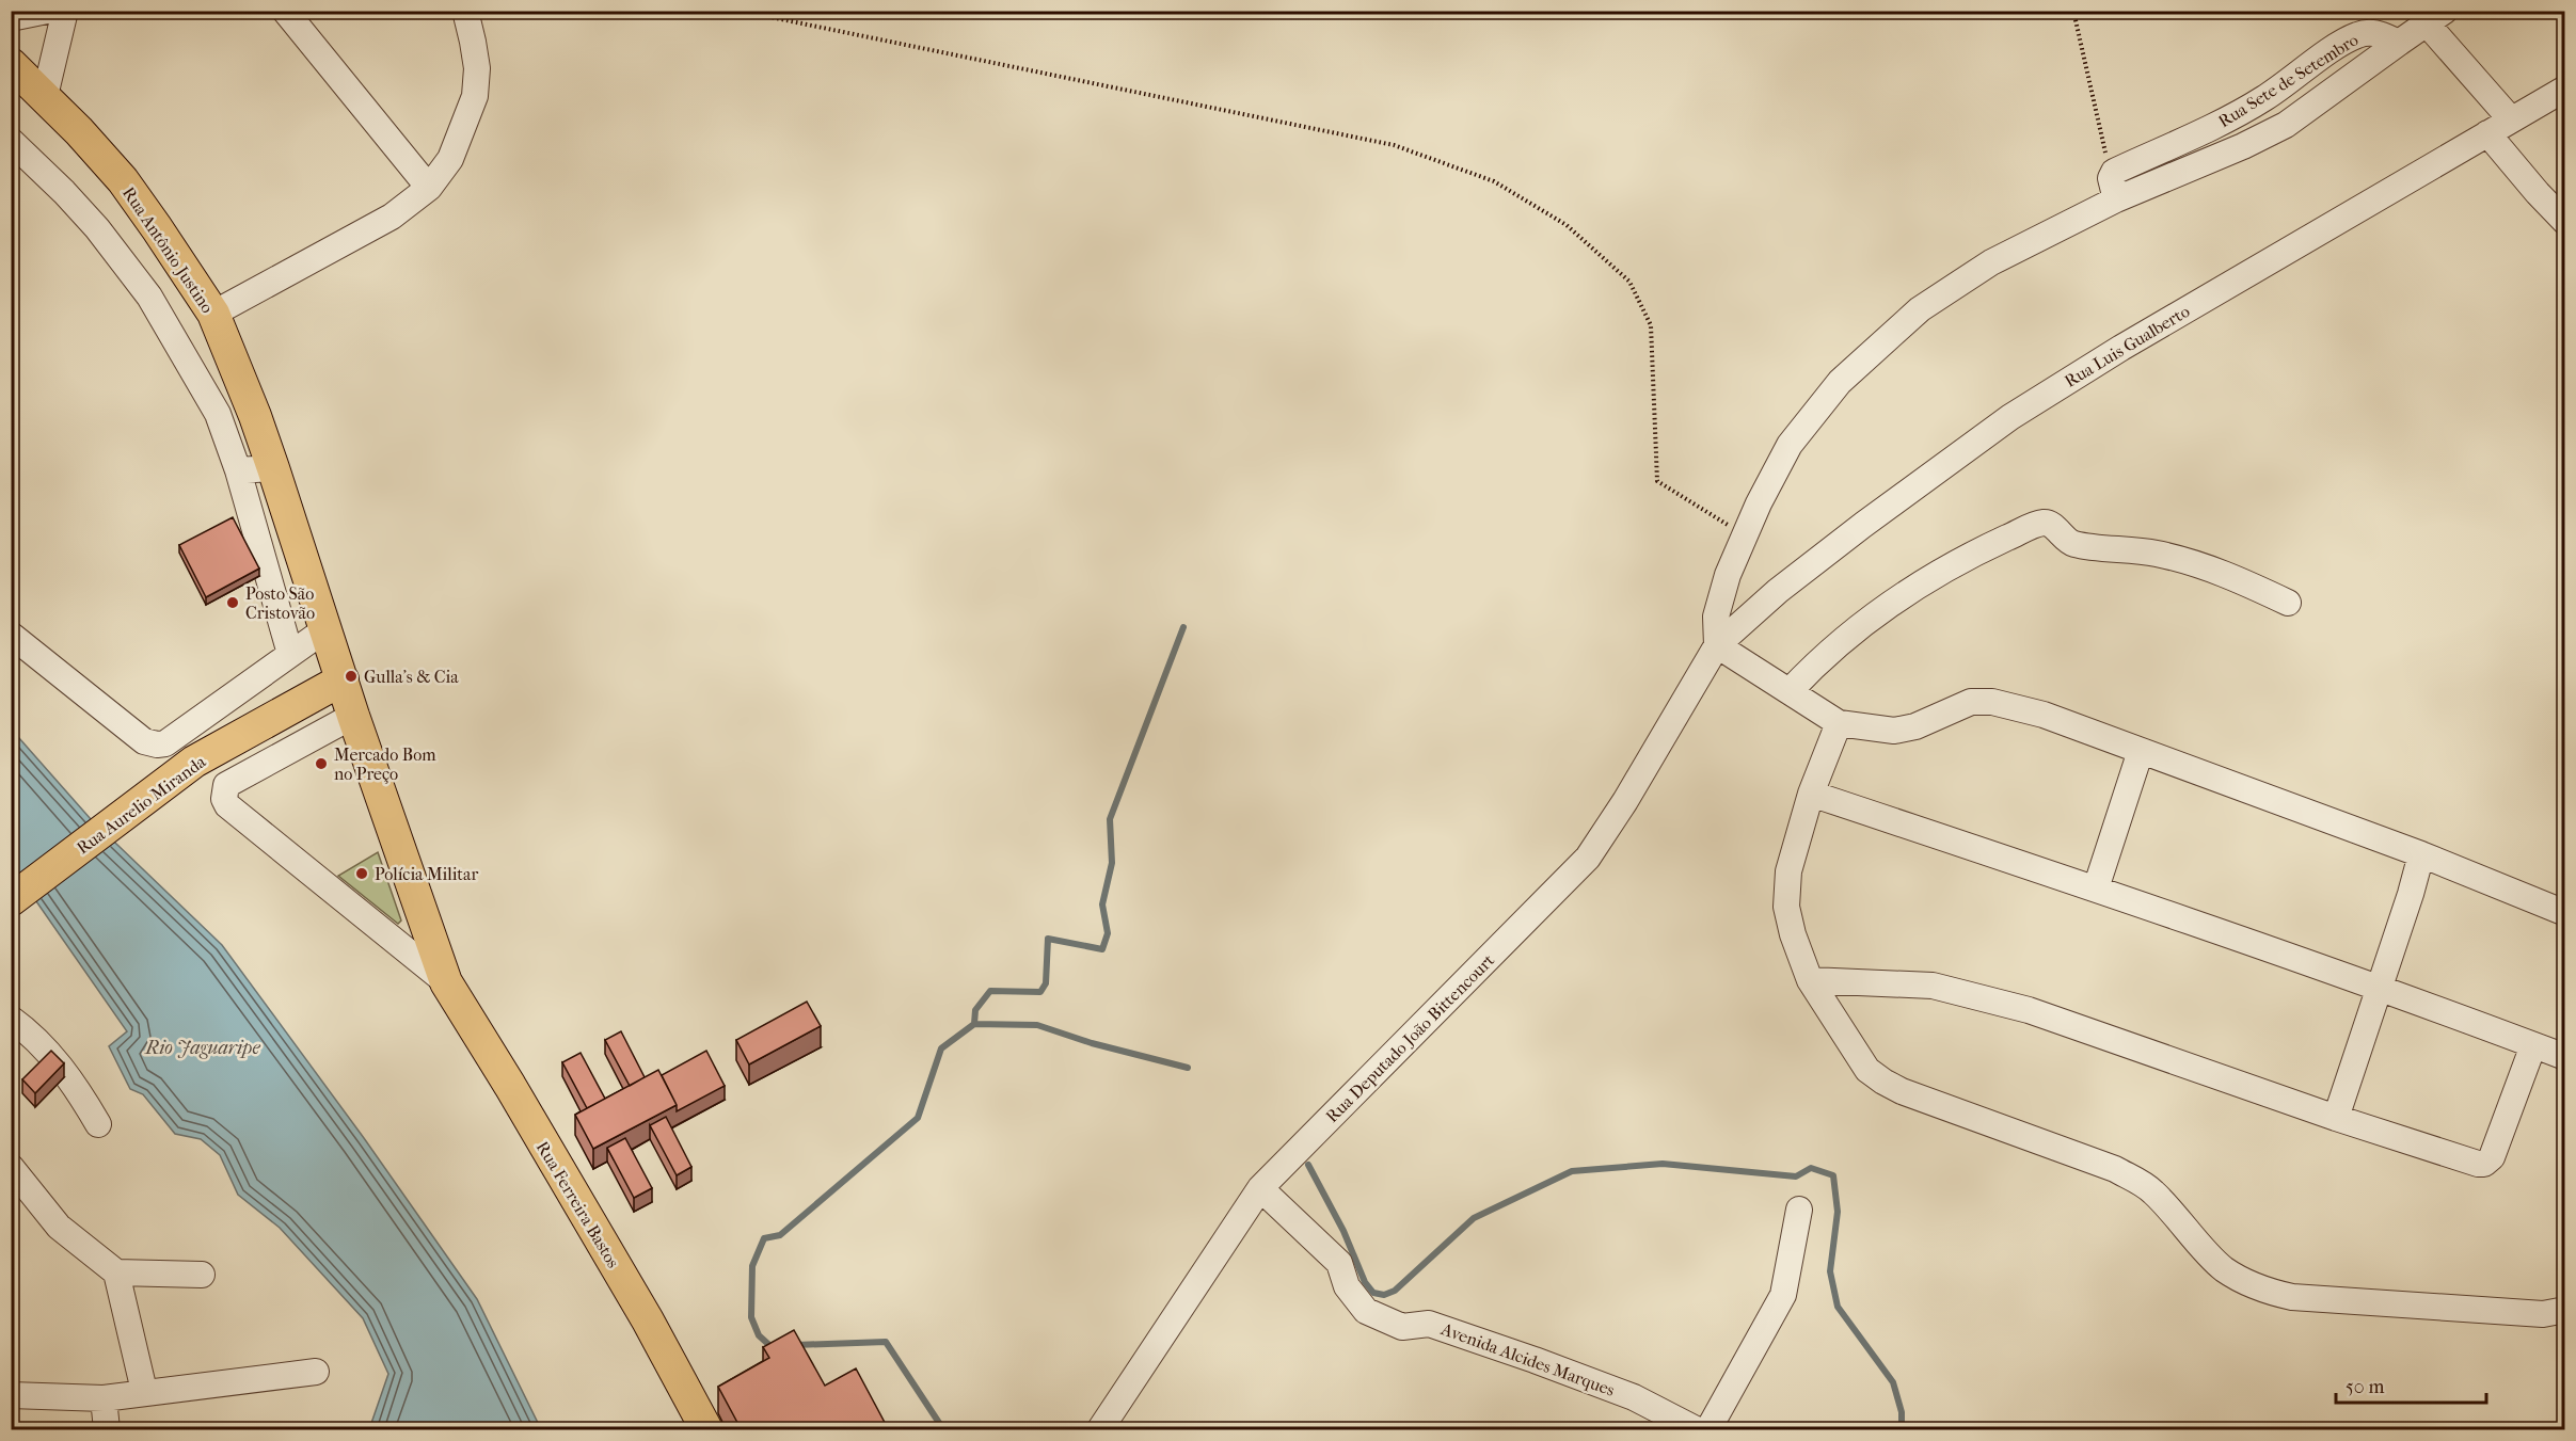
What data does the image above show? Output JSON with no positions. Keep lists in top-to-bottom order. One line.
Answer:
{"streets":{"main road":["Rua Antônio Justino","Rua Aurelio Miranda","Rua Ferreira Bastos"],"street":["Rua Sete de Setembro","Rua Luis Gualberto","Rua Deputado João Bittencourt","Avenida Alcides Marques"]},"crossings":[["Rua Sete de Setembro","Rua Luis Gualberto"],["Rua Sete de Setembro","Rua Deputado João Bittencourt"],["Rua Antônio Justino","Rua Aurelio Miranda"],["Rua Antônio Justino","Rua Ferreira Bastos"],["Rua Luis Gualberto","Rua Deputado João Bittencourt"],["Rua Deputado João Bittencourt","Avenida Alcides Marques"]],"water":["Rio Jaguaripe"],"places":["Posto São Cristovão","Gulla's & Cia","Mercado Bom no Preço","Polícia Militar"],"scale_bar":"50 m"}
